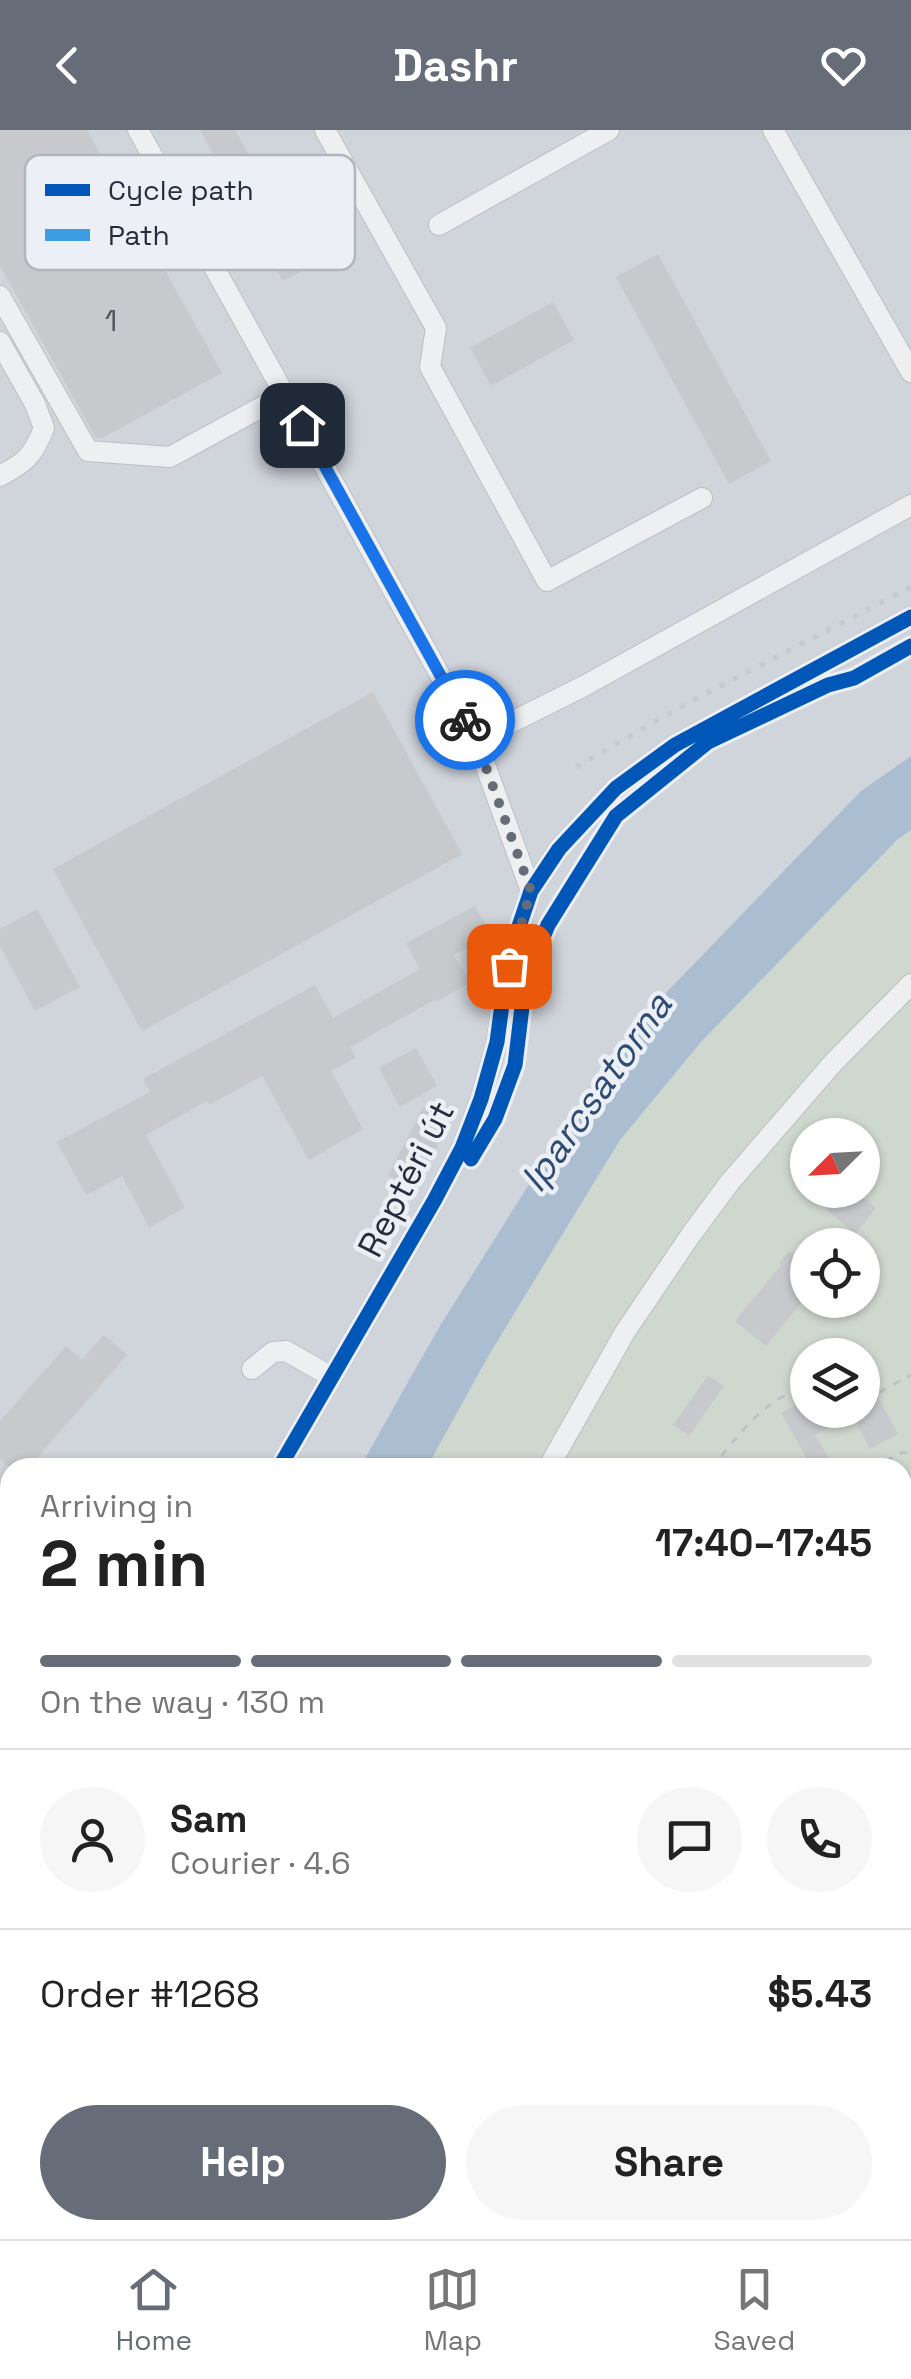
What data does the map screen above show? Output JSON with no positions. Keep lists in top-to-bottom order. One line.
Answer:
{"streets":{"street":["Reptéri út"]},"water":["Iparcsatorna"],"house_numbers":["1"],"legend":["Cycle path","Path"],"north":"bottom left","page":{"header":"Dashr","heading":["2 min","Arriving in","17:40–17:45"],"panel":["Sam","Courier · 4.6","Order #1268","$5.43"],"bar":"On the way · 130 m","buttons":["Help","Share"],"tabs":["Home","Map","Saved"]}}
